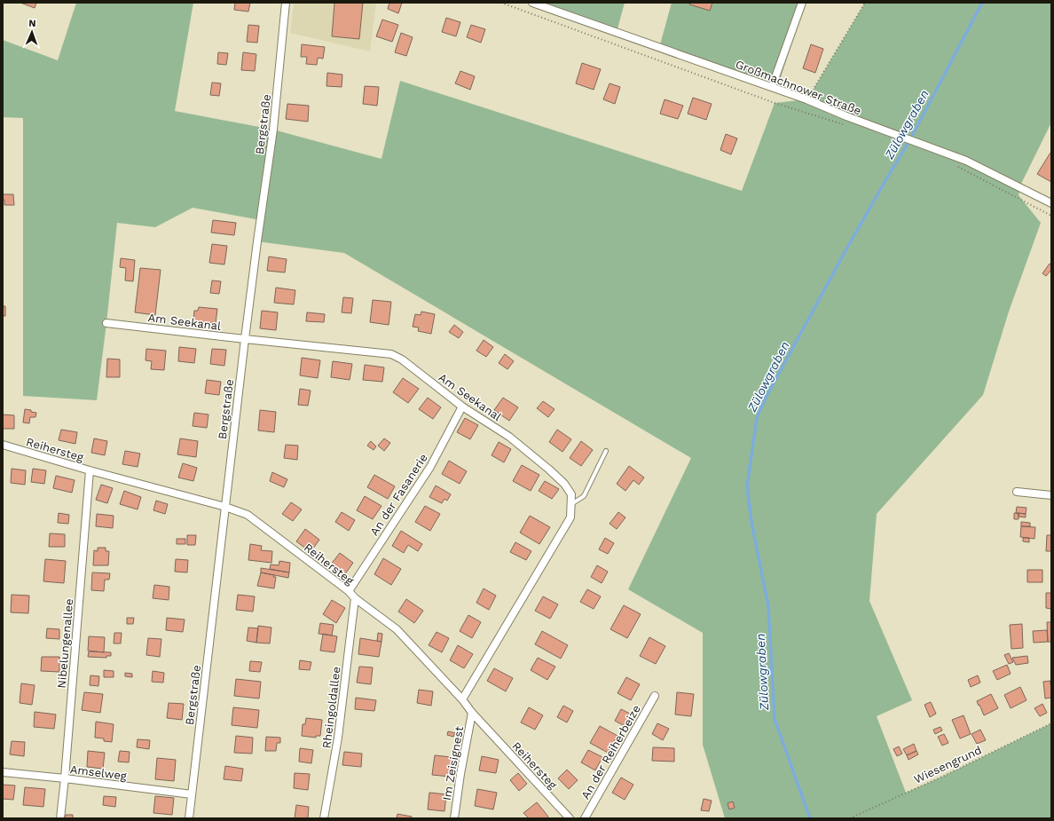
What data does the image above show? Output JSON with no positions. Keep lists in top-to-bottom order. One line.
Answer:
{"streets":{"street":["Großmachnower Straße","Bergstraße","Am Seekanal","Reihersteg","An der Fasanerie","Nibelungenallee","Rheingoldallee","An der Reiherbeize","Im Zeisignest","Amselweg"],"path":["Wiesengrund"]},"crossings":[["Bergstraße","Am Seekanal"],["Bergstraße","Reihersteg"],["Bergstraße","Amselweg"],["Am Seekanal","Reihersteg"],["Am Seekanal","An der Fasanerie"],["Reihersteg","An der Fasanerie"],["Reihersteg","Nibelungenallee"],["Reihersteg","Rheingoldallee"],["Reihersteg","Im Zeisignest"],["Nibelungenallee","Amselweg"]],"water":["Zülowgraben"],"north":"top"}
